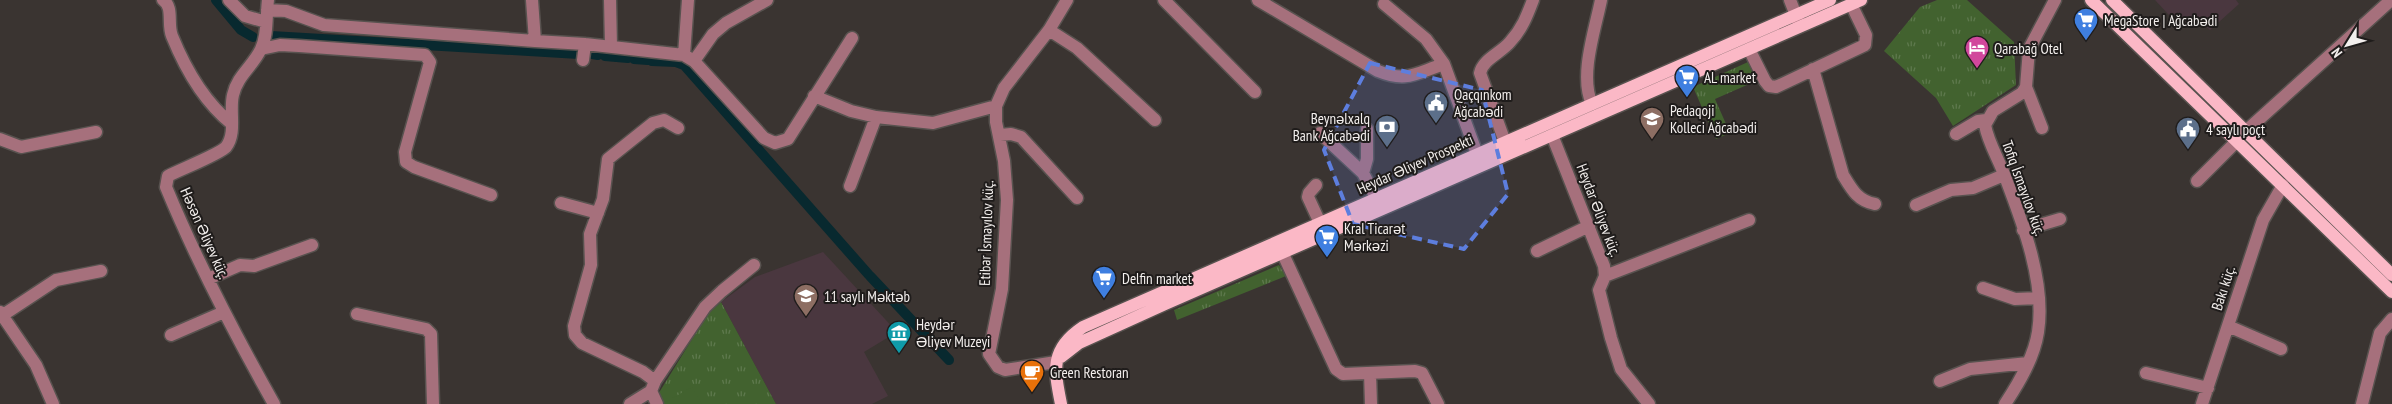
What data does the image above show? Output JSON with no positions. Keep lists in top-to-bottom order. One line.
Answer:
{"streets":{"main road":["Heydar Əliyev Prospekti"],"street":["Tofiq İsmayılov küç.","Heydar Əliyev küç.","Həsən Əliyev küç.","Etibar İsmayılov küç.","Bakı küç."]},"crossings":[["Heydar Əliyev Prospekti","Etibar İsmayılov küç."]],"places":{"supermarket":["MegaStore | Ağcabədi","AL market","Kral Ticarət Mərkəzi","Delfin market"],"hotel":["Qarabağ Otel"],"public building":["Qaçqınkom Ağcabədi","4 saylı poçt"],"school or university":["Pedaqoji Kolleci Ağcabədi","11 saylı Məktəb"],"bank":["Beynəlxalq Bank Ağcabədi"],"museum":["Heydər Əliyev Muzeyi"],"cafe":["Green Restoran"]},"north":"bottom left"}
